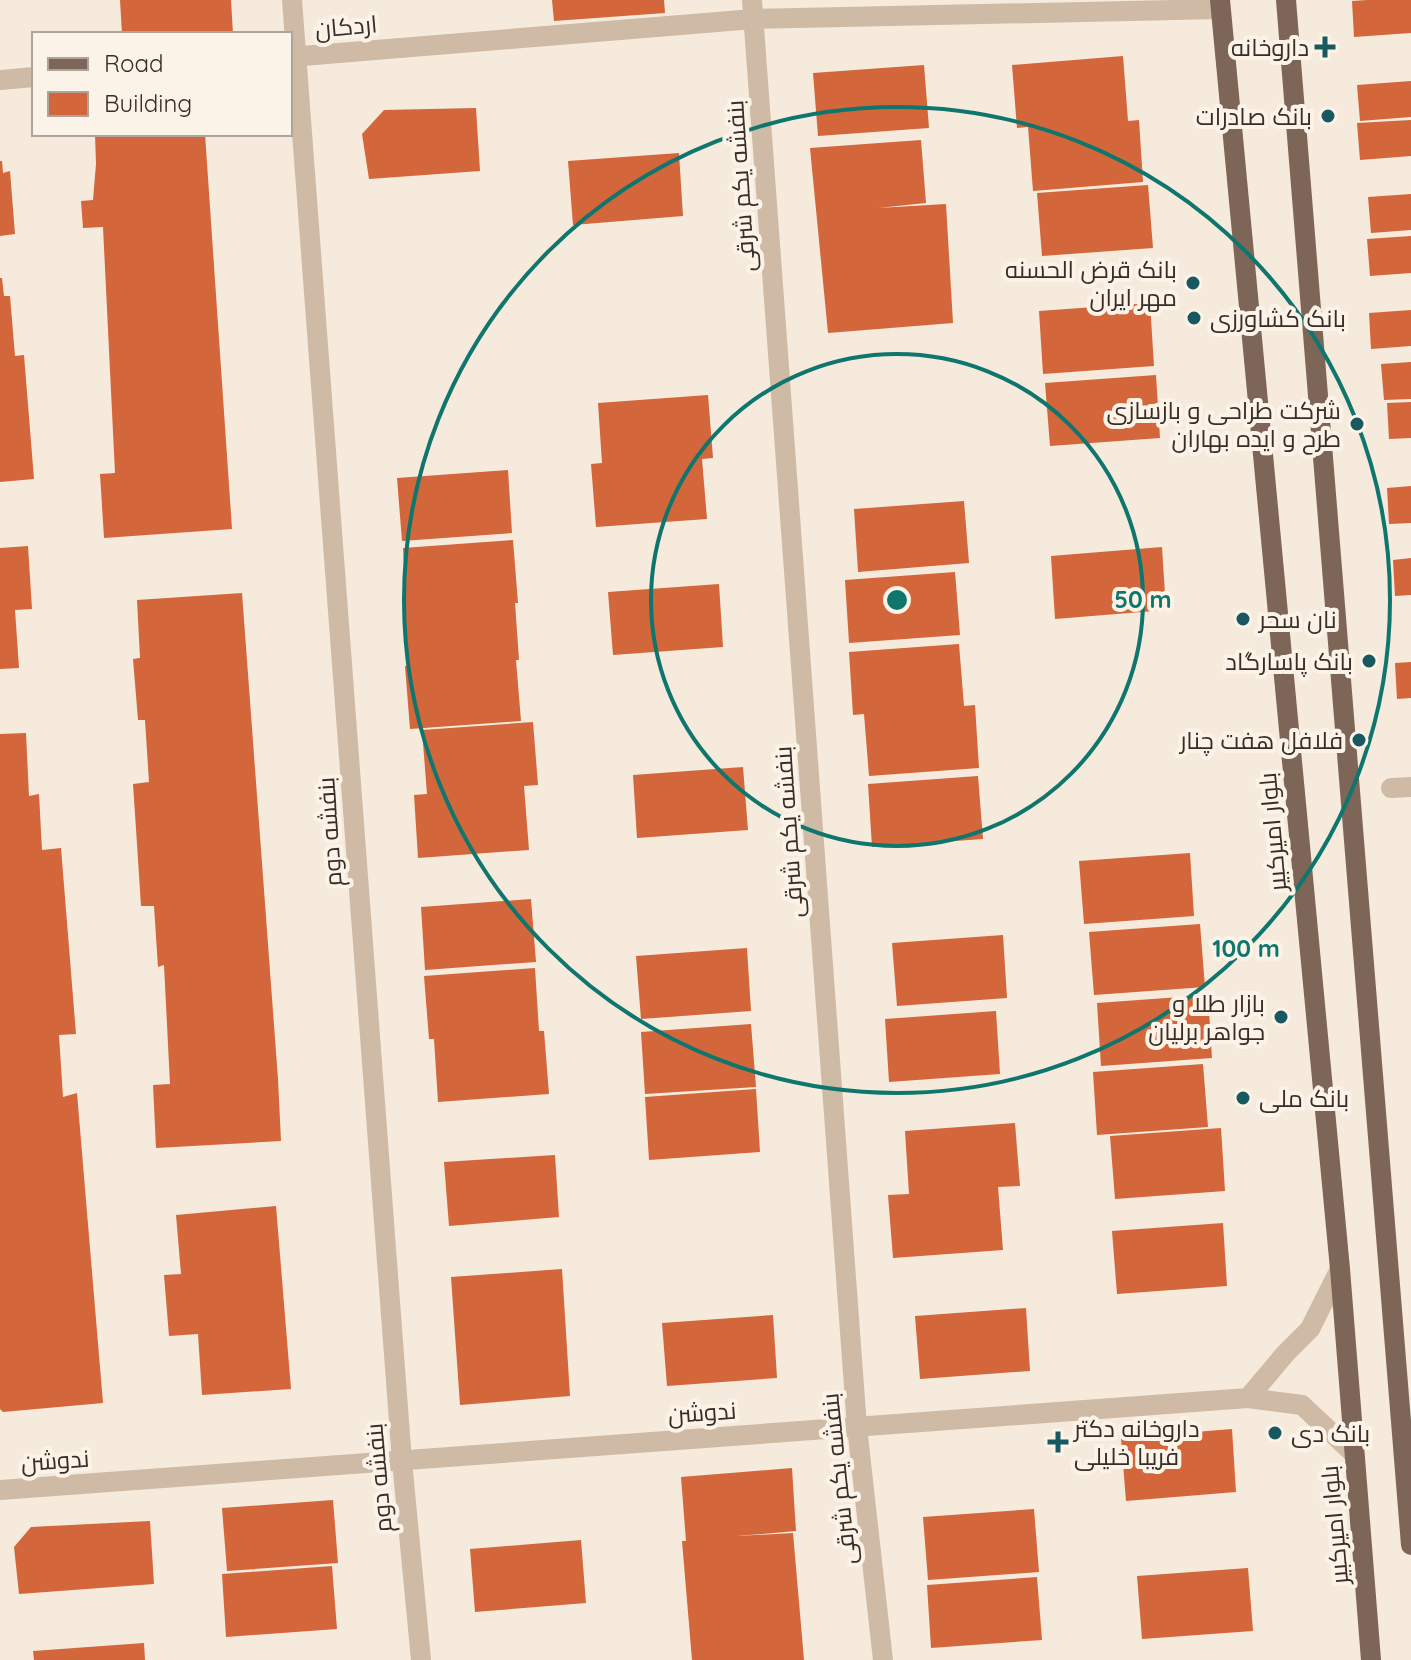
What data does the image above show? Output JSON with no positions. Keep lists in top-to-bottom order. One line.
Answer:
{"streets":{"main road":["بلوار امیرکبیر"],"street":["اردکان","بنفشه یکم شرقی","بنفشه دوم","ندوشن"]},"crossings":[["اردکان","بنفشه یکم شرقی"],["اردکان","بنفشه دوم"],["اردکان","بلوار امیرکبیر"],["بنفشه یکم شرقی","ندوشن"],["بنفشه دوم","ندوشن"],["بلوار امیرکبیر","ندوشن"]],"places":{"health":["داروخانه","داروخانه دکتر فریبا خلیلی"],"other":["بانک صادرات","بانک قرض الحسنه مهر ایران","بانک کشاورزی","شرکت طراحی و بازسازی طرح و ایده بهاران","نان سحر","بانک پاسارگاد","فلافل هفت چنار","بازار طلا و جواهر برلیان","بانک ملی","بانک دی"]},"legend":["Road","Building"],"rings":["50 m","100 m"]}
